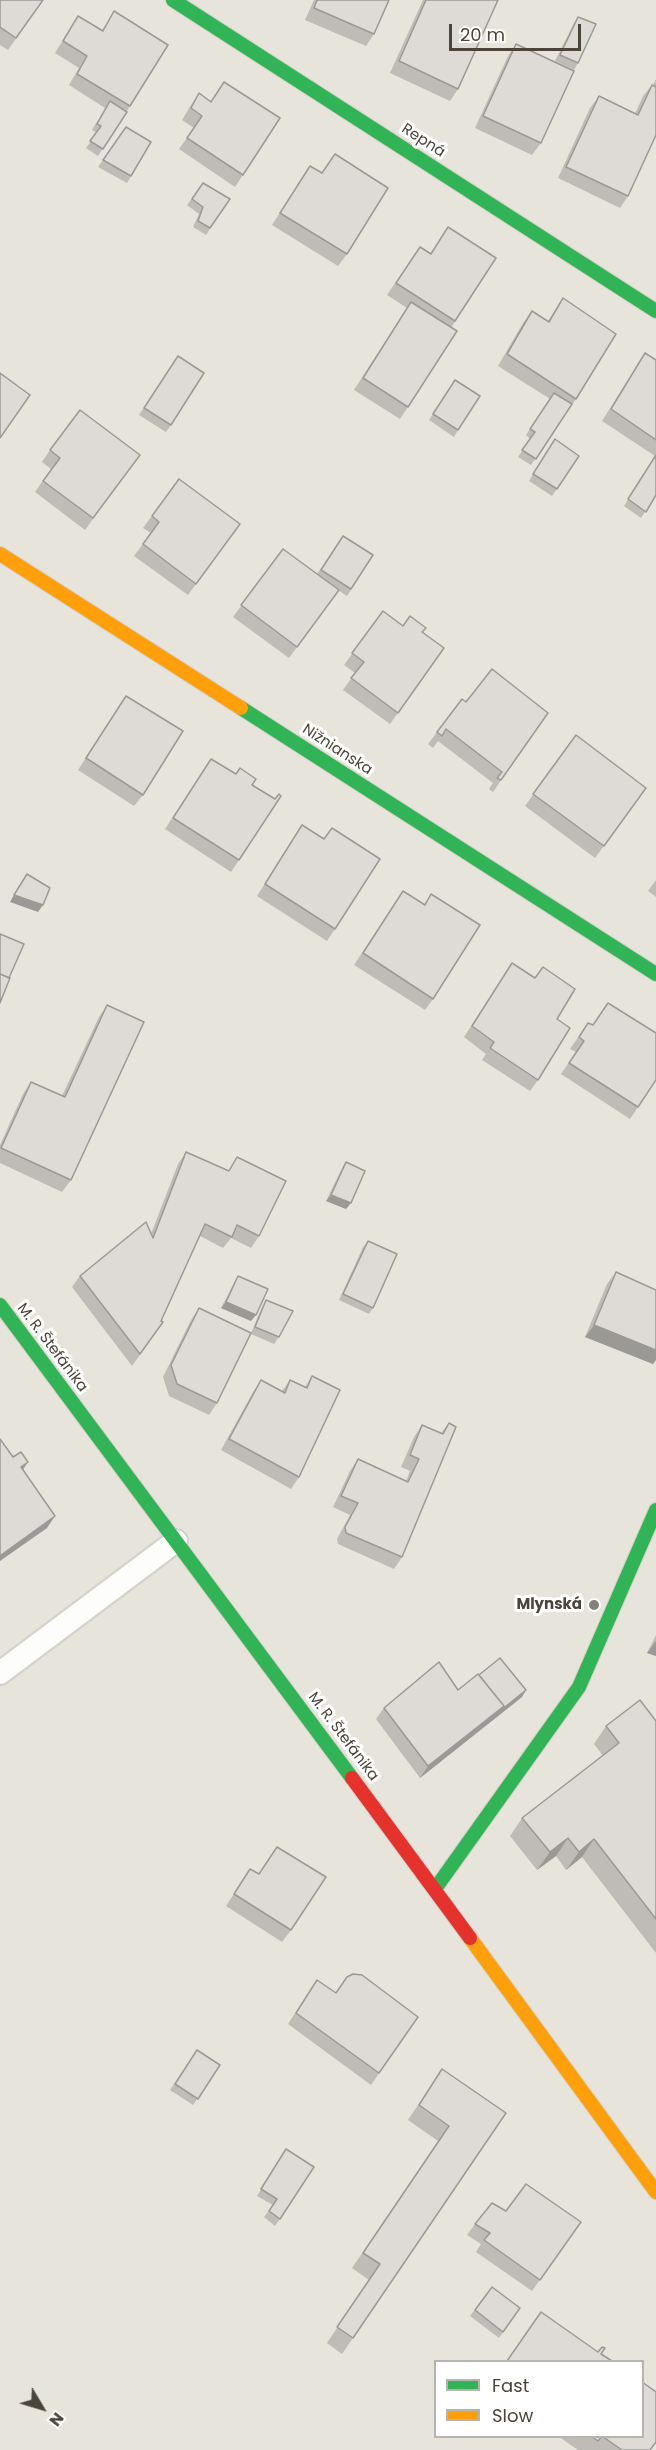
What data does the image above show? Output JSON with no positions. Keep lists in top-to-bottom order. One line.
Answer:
{"streets":{"street":["Repná","Nižnianska","M. R. Štefánika"]},"places":["Mlynská"],"legend":["Fast","Slow"],"scale_bar":"20 m","north":"bottom right"}
